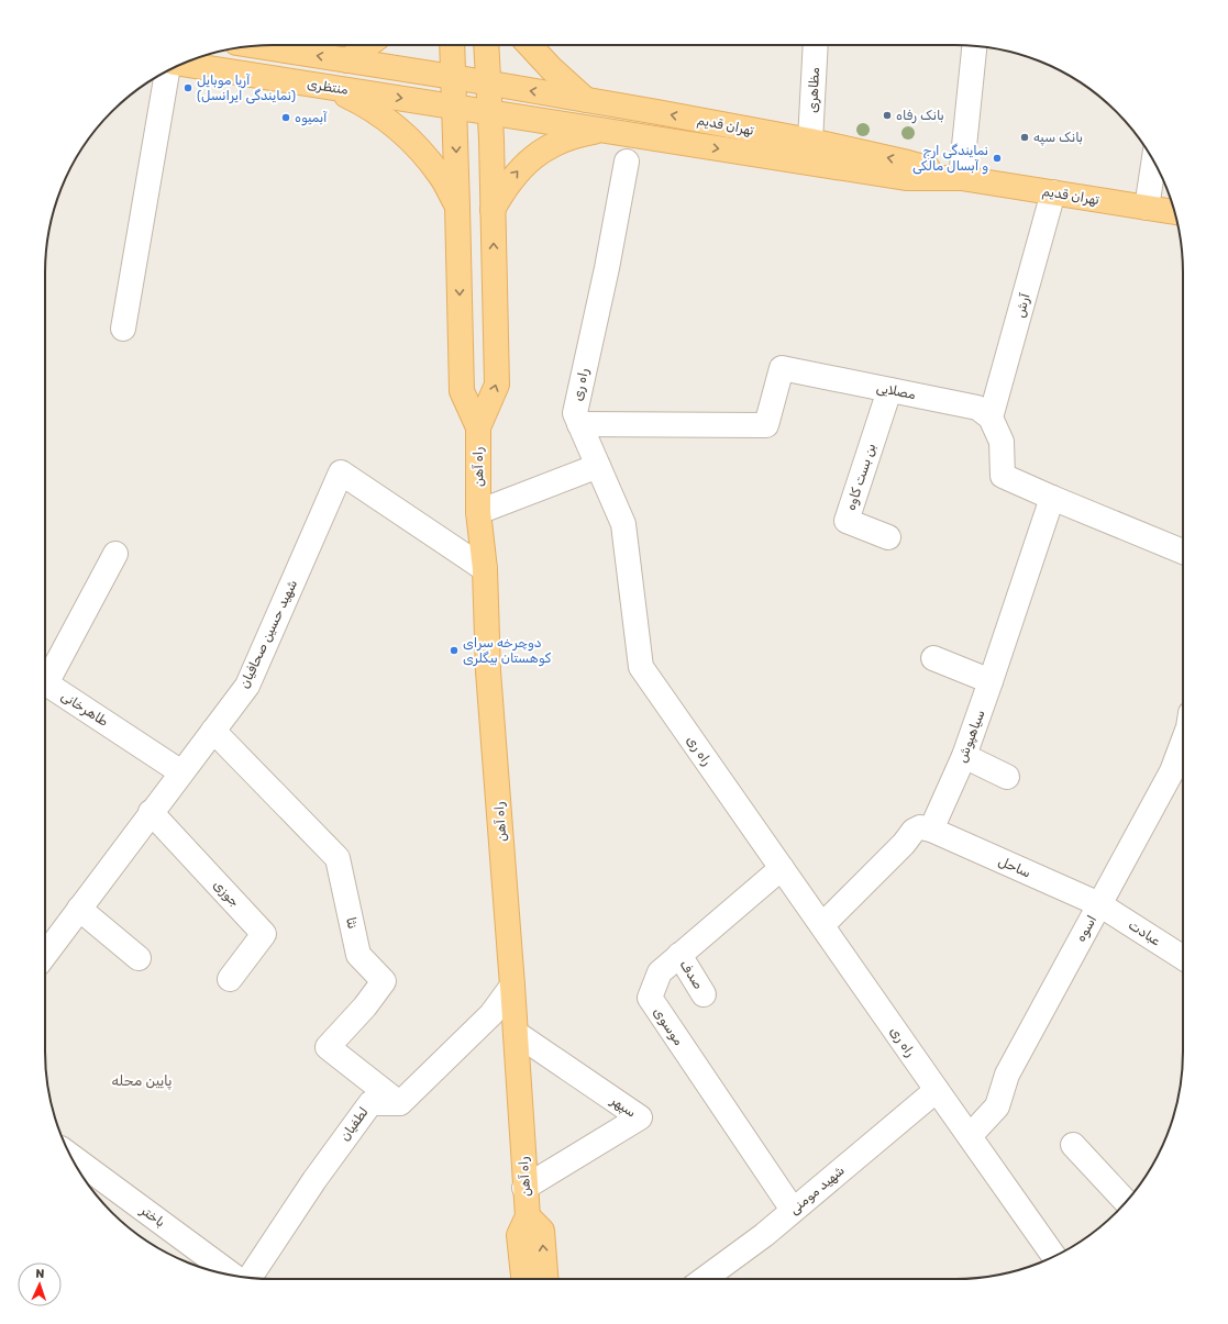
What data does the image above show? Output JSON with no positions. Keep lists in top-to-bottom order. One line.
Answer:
{"streets":{"main road":["منتظری","تهران قدیم","راه آهن"],"street":["مظاهری","آرش","راه ری","مصلایی","بن بست کاوه","شهید حسین صحافیان","طاهرخانی","سیاهپوش","ساحل","جوزی","نثا","اسوه","عبادت","صدف","موسوی","سپهر","لطفیان","شهید مومنی","باختر"]},"crossings":[["منتظری","تهران قدیم"],["منتظری","راه آهن"],["مظاهری","تهران قدیم"],["تهران قدیم","آرش"],["تهران قدیم","راه آهن"],["آرش","مصلایی"],["راه ری","مصلایی"],["راه ری","اسوه"],["راه ری","موسوی"],["راه ری","شهید مومنی"],["مصلایی","بن بست کاوه"],["راه آهن","شهید حسین صحافیان"],["راه آهن","سپهر"],["شهید حسین صحافیان","طاهرخانی"],["شهید حسین صحافیان","جوزی"],["شهید حسین صحافیان","نثا"],["سیاهپوش","ساحل"],["ساحل","اسوه"],["ساحل","عبادت"],["نثا","لطفیان"],["اسوه","عبادت"],["صدف","موسوی"],["موسوی","شهید مومنی"]],"districts":["پایین محله"],"places":["آریا موبایل (نمایندگی ایرانسل)","بانک رفاه","آبمیوه","بانک سپه","نمایندگی ارج و آبسال مالکی","دوچرخه سرای کوهستان بیگلری"],"north":"top"}
